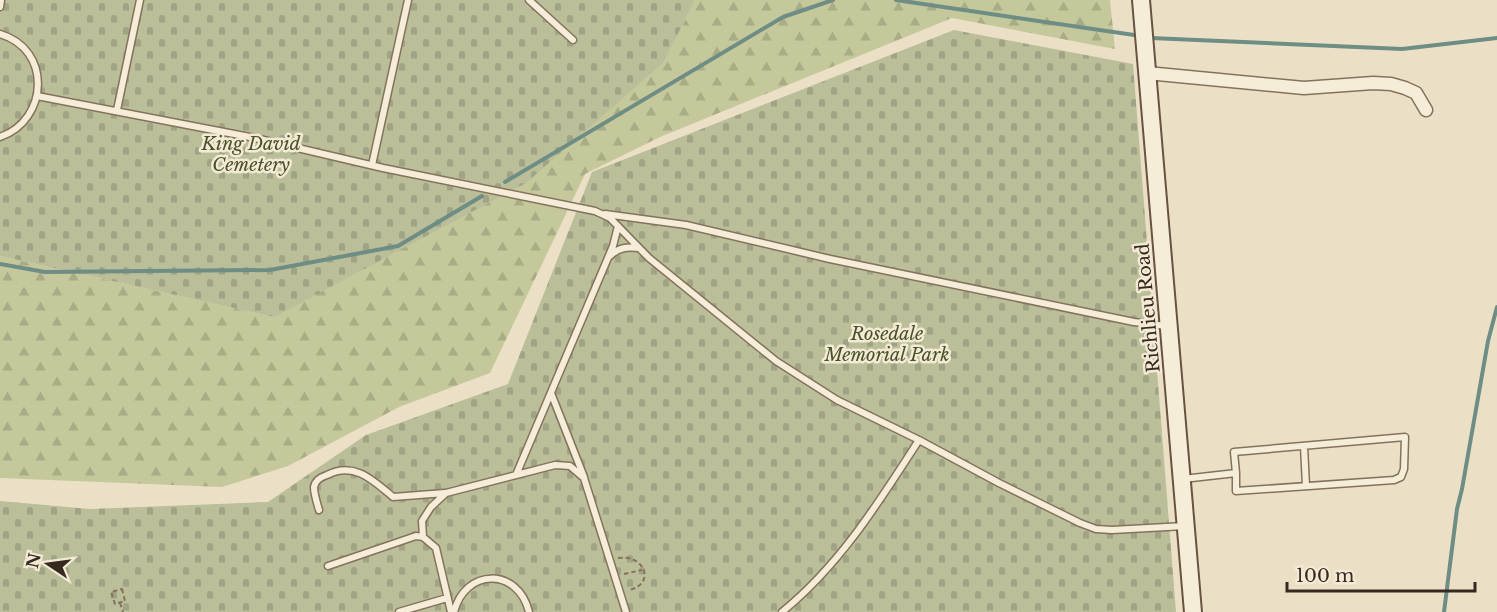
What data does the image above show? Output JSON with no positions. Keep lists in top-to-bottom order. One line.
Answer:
{"streets":{"main road":["Richlieu Road"]},"parks":["King David Cemetery","Rosedale Memorial Park"],"scale_bar":"100 m","north":"left"}
